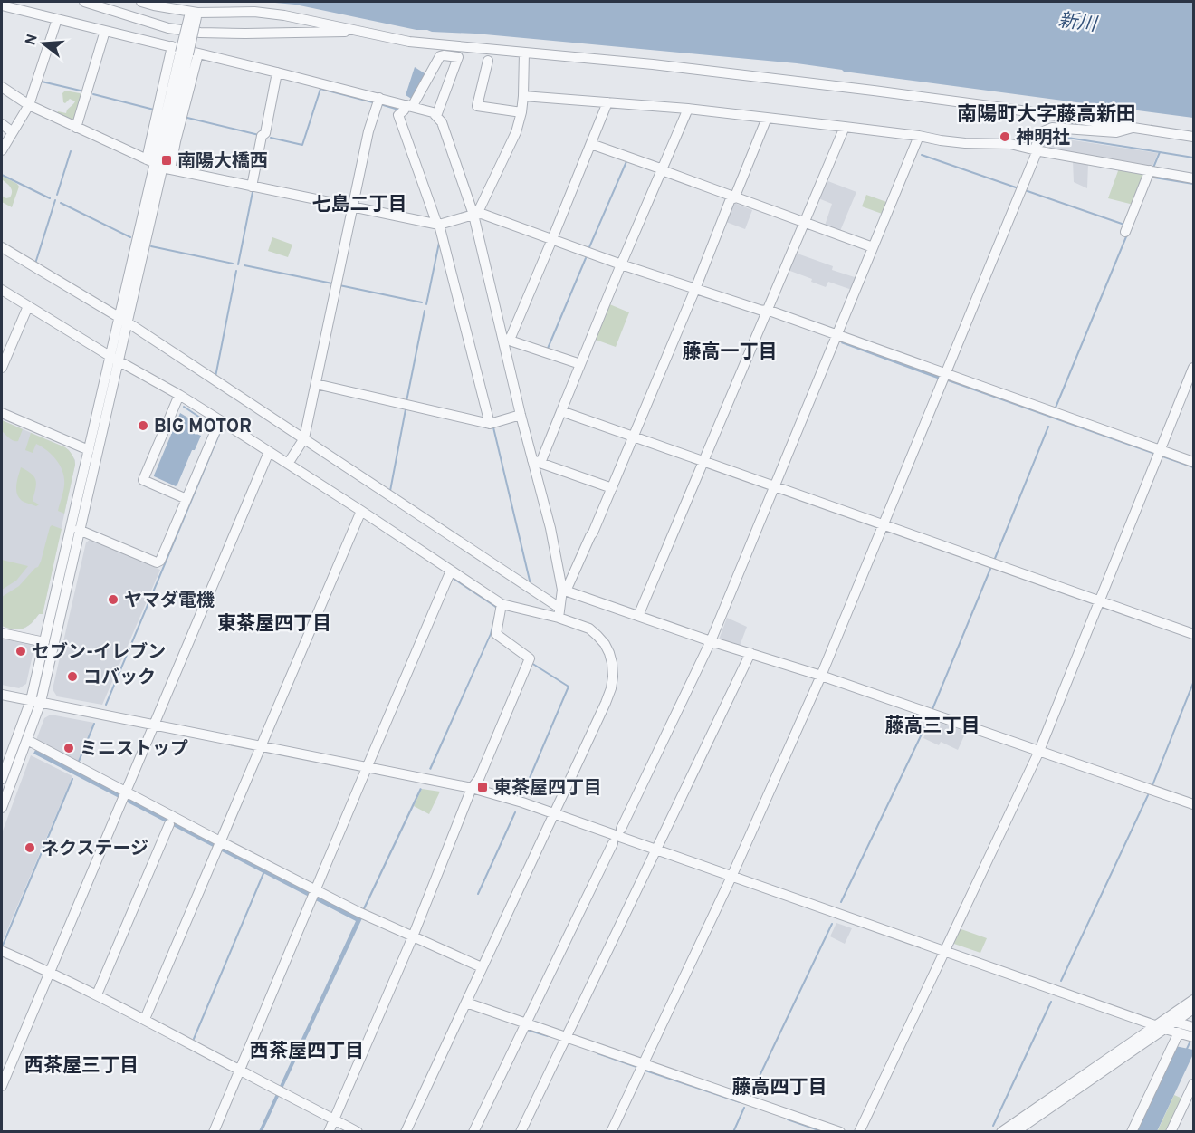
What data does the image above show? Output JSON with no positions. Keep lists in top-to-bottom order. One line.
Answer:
{"districts":["南陽町大字藤高新田","七島二丁目","藤高一丁目","東茶屋四丁目","藤高三丁目","西茶屋四丁目","西茶屋三丁目","藤高四丁目"],"water":["新川"],"places":{"other":["神明社","BIG MOTOR","ヤマダ電機","セブン-イレブン","コバック","ミニストップ","ネクステージ"],"transit":["南陽大橋西","東茶屋四丁目"]},"north":"left"}
